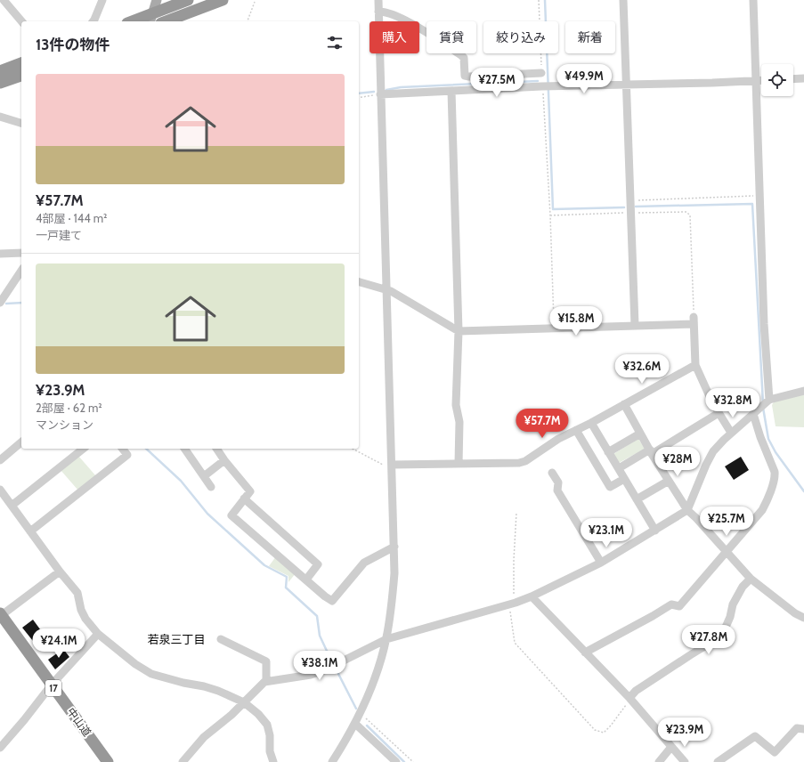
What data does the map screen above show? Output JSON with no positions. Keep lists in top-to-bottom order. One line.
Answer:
{"streets":{"highway":["17","中山道"]},"districts":["若泉三丁目"],"page":{"chip":["購入","賃貸","絞り込み","新着"],"heading":"13件の物件","price":["¥49.9M","¥27.5M","¥15.8M","¥32.6M","¥32.8M","¥57.7M","¥28M","¥25.7M","¥23.1M","¥27.8M","¥24.1M","¥38.1M","¥23.9M"],"list":[{"name":"¥57.7M","note":"4部屋 · 144 m² · 一戸建て"},{"name":"¥23.9M","note":"2部屋 · 62 m² · マンション"}]}}
